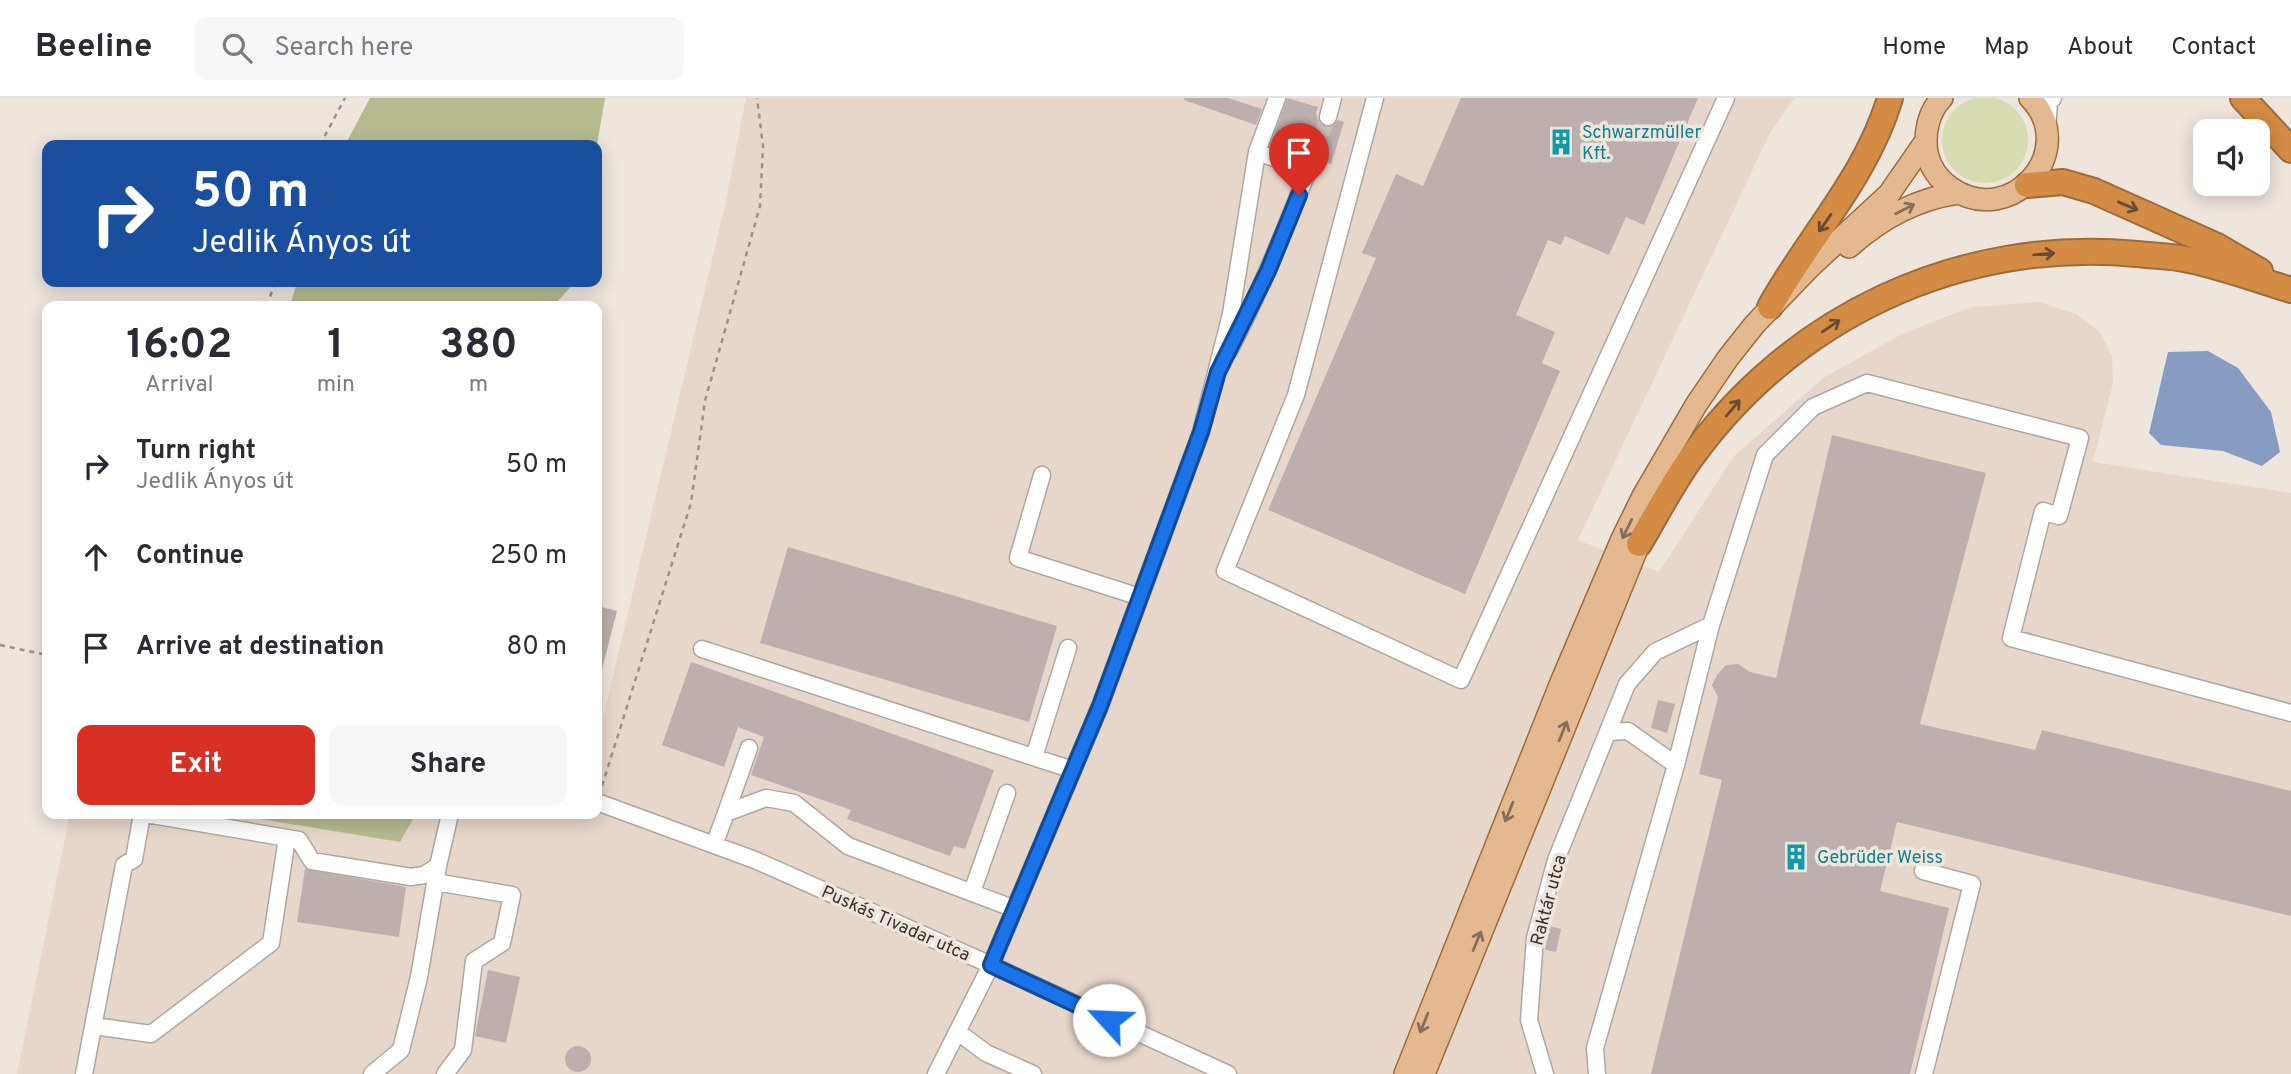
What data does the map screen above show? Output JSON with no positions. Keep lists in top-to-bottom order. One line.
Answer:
{"streets":{"street":["Raktár utca","Puskás Tivadar utca"]},"places":{"building":["Schwarzmüller Kft.","Gebrüder Weiss"]},"page":{"header":"Beeline","search":"Search here","nav":["Home","Map","About","Contact"],"turn":["50 m","Jedlik Ányos út"],"eta":["16:02","Arrival","1","min","380","m"],"list":[{"name":"Turn right","note":"Jedlik Ányos út","value":"50 m"},{"name":"Continue","value":"250 m"},{"name":"Arrive at destination","value":"80 m"}],"buttons":["Exit","Share"]}}
